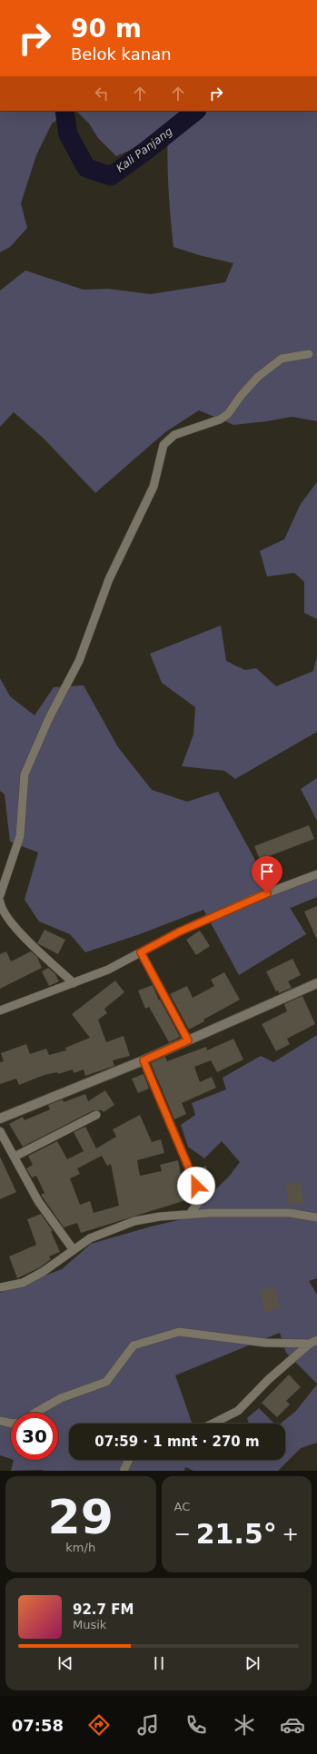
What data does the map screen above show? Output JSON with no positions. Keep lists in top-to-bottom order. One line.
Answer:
{"water":["Kali Panjang"],"page":{"turn":["90 m","Belok kanan"],"limit":"30","trip":"07:59 · 1 mnt · 270 m","tile":[["29","km/h"],"AC"],"heat":["−","21.5°","+"],"song":["92.7 FM","Musik"],"tabs":"07:58"}}
